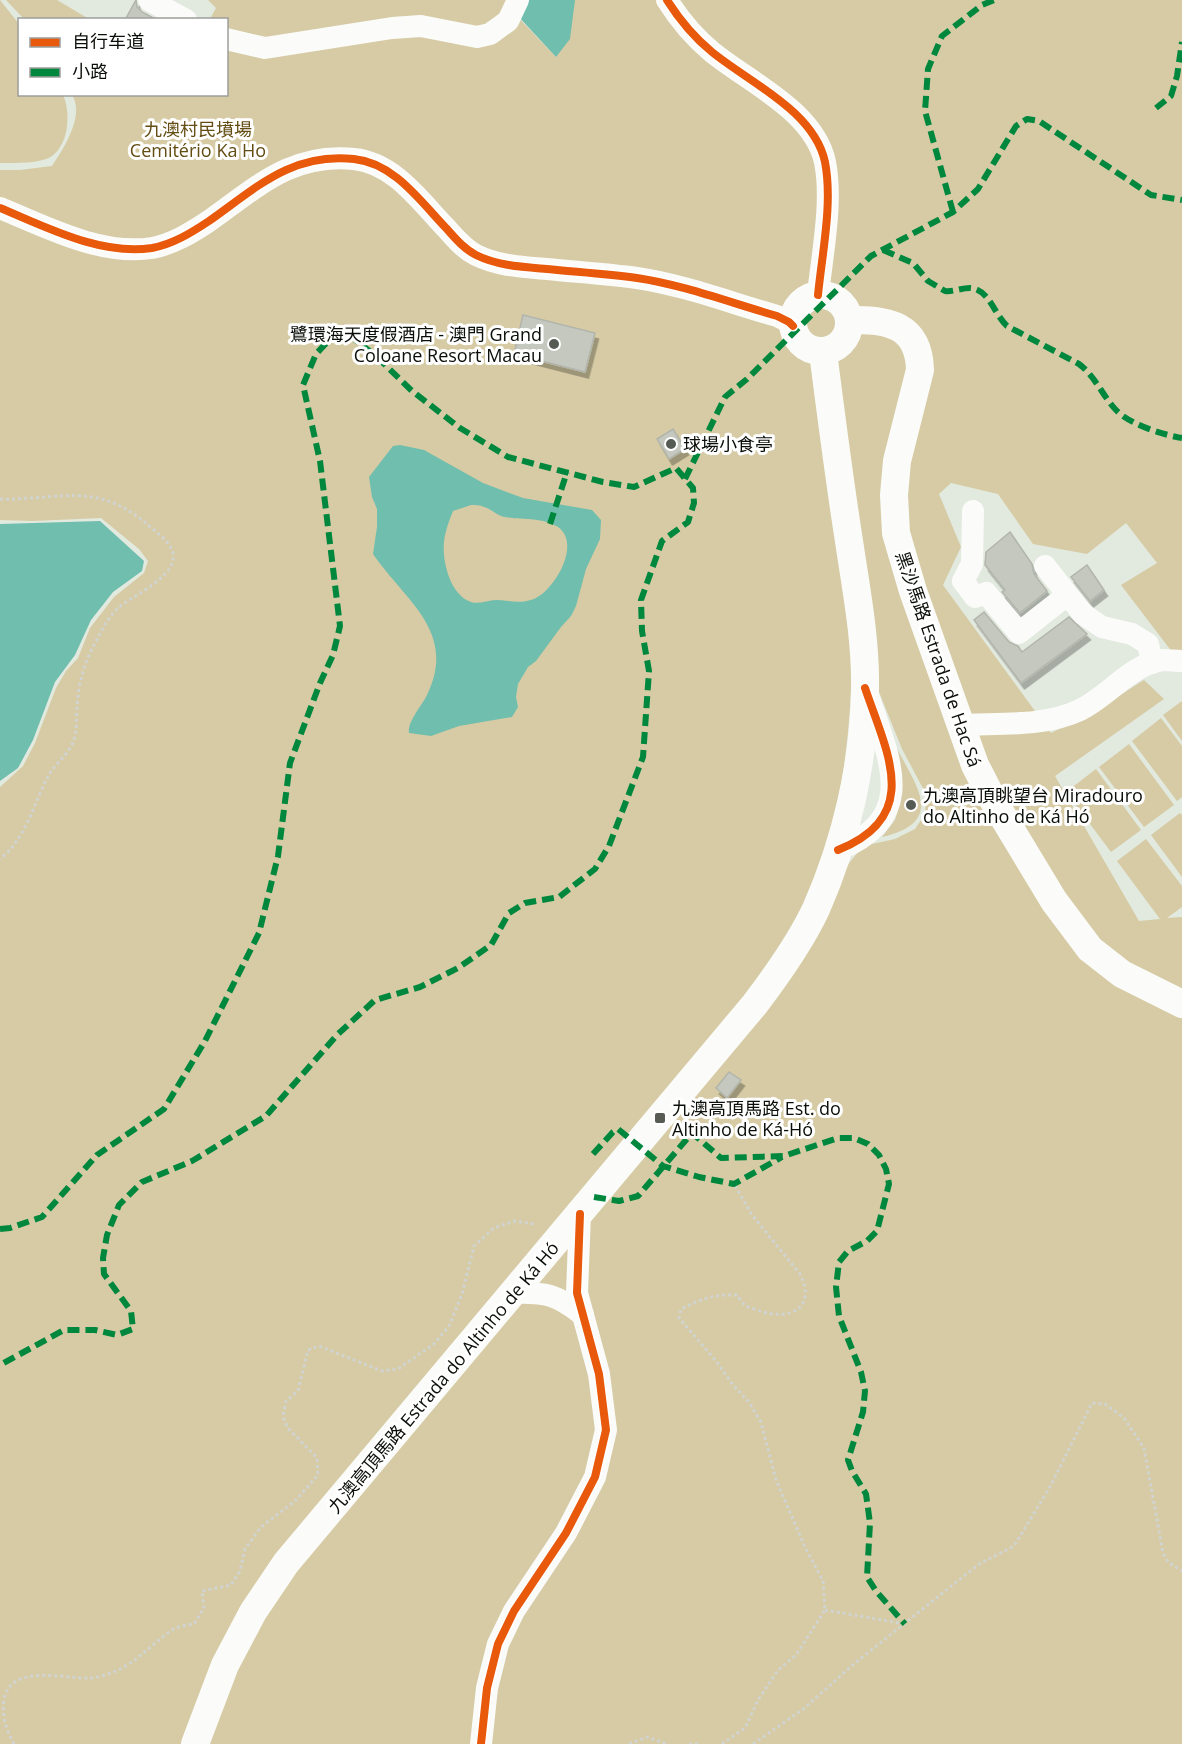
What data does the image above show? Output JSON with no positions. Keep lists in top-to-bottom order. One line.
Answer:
{"streets":{"main road":["黑沙馬路 Estrada de Hac Sá","九澳高頂馬路 Estrada do Altinho de Ká Hó"]},"crossings":[["黑沙馬路 Estrada de Hac Sá","九澳高頂馬路 Estrada do Altinho de Ká Hó"]],"parks":["九澳村民墳場 Cemitério Ka Ho"],"places":{"other":["鷺環海天度假酒店 - 澳門 Grand Coloane Resort Macau","球場小食亭","九澳高頂眺望台 Miradouro do Altinho de Ká Hó"],"transit":["九澳高頂馬路 Est. do Altinho de Ká-Hó"]},"legend":["自行车道","小路"]}
